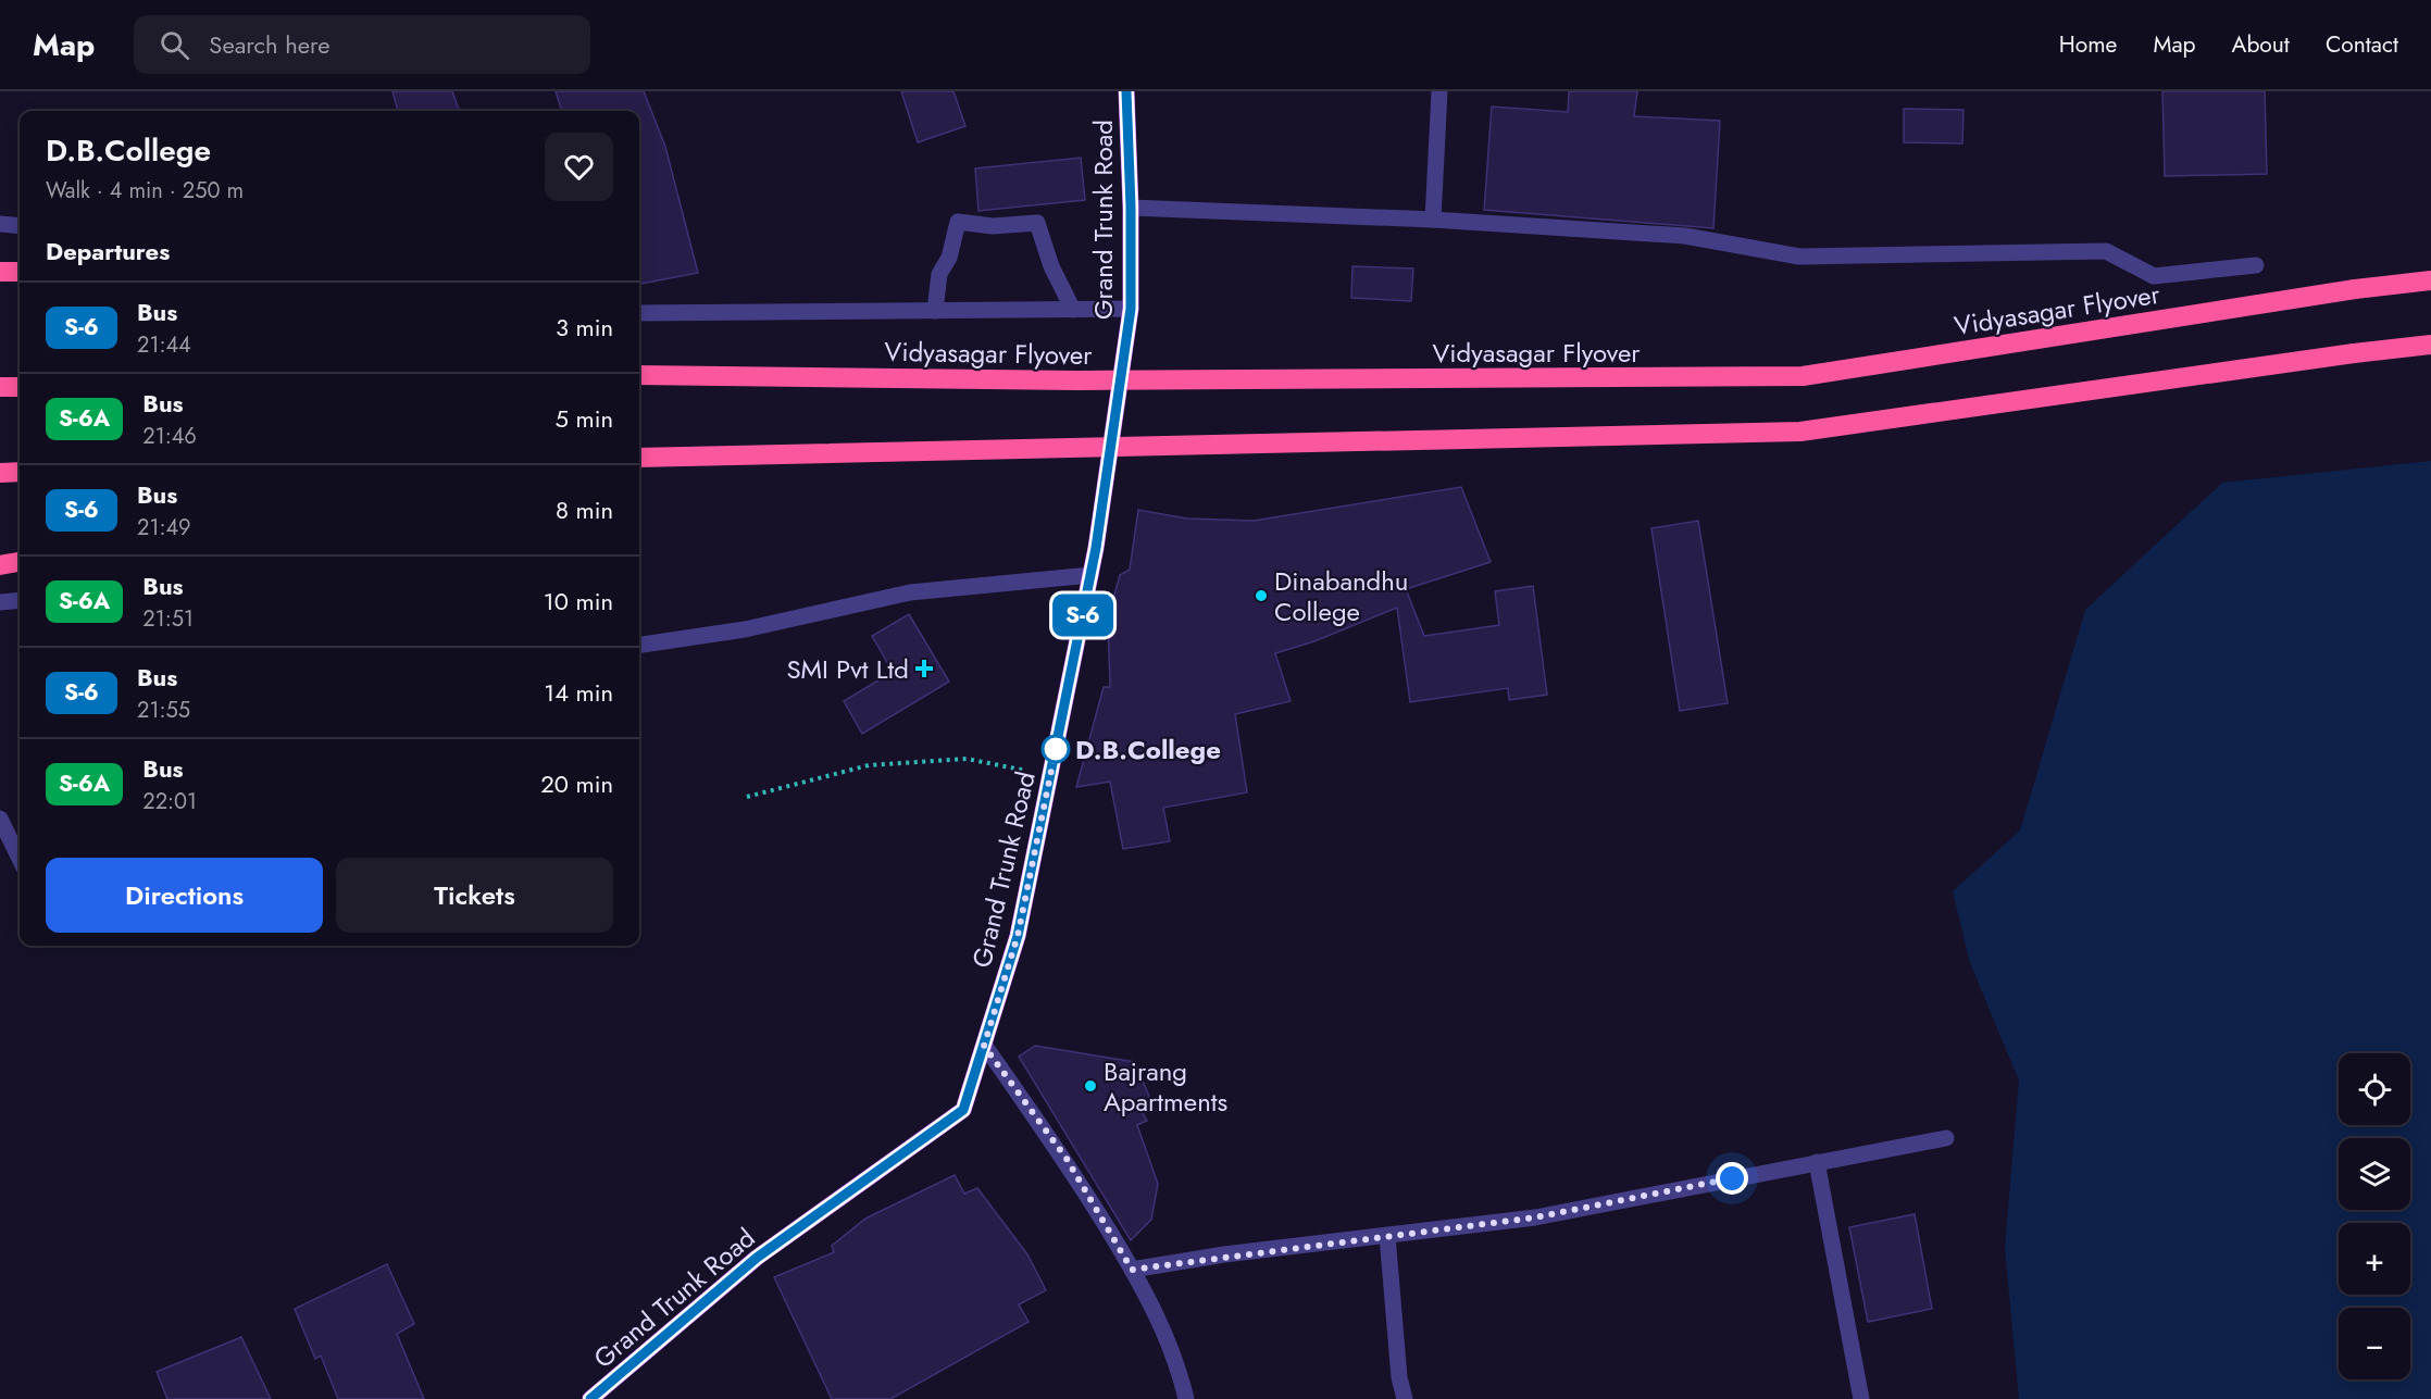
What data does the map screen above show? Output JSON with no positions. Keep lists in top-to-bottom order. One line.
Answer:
{"streets":{"highway":["Vidyasagar Flyover"],"main road":["Grand Trunk Road"]},"places":{"other":["Dinabandhu College","D.B.College","Bajrang Apartments"],"health":["SMI Pvt Ltd"]},"lines":["bus line S-6"],"page":{"header":"Map","search":"Search here","nav":["Home","Map","About","Contact"],"on_map":"S-6","heading":[["D.B.College","Walk · 4 min · 250 m"],"Departures"],"list":[{"mark":"S-6","name":"Bus","note":"21:44","value":"3 min"},{"mark":"S-6A","name":"Bus","note":"21:46","value":"5 min"},{"mark":"S-6","name":"Bus","note":"21:49","value":"8 min"},{"mark":"S-6A","name":"Bus","note":"21:51","value":"10 min"},{"mark":"S-6","name":"Bus","note":"21:55","value":"14 min"},{"mark":"S-6A","name":"Bus","note":"22:01","value":"20 min"}],"buttons":["Directions","Tickets"],"map_buttons":["+","−"]}}
